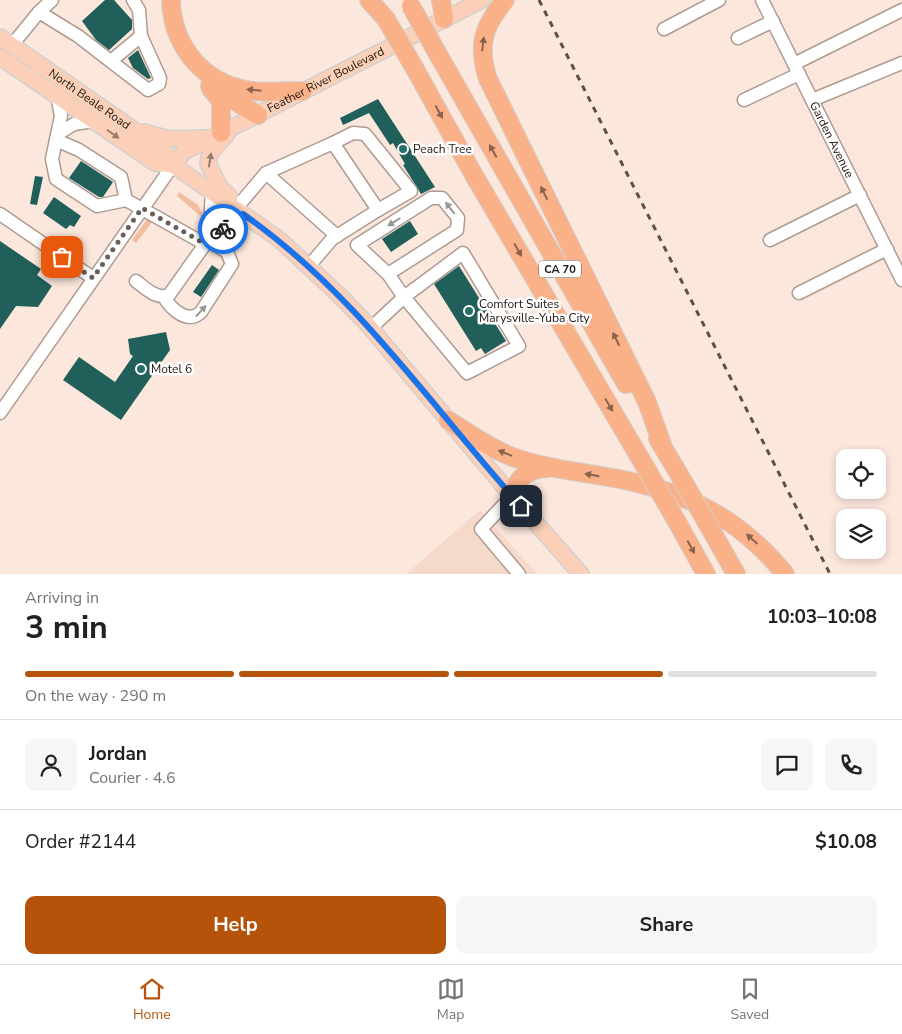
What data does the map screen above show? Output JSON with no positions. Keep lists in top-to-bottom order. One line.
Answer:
{"streets":{"highway":["CA 70"],"main road":["Feather River Boulevard","North Beale Road"],"street":["Garden Avenue"]},"crossings":[["Feather River Boulevard","North Beale Road"]],"places":["Peach Tree","Comfort Suites Marysville-Yuba City","Motel 6"],"page":{"heading":["3 min","Arriving in","10:03–10:08"],"panel":["Jordan","Courier · 4.6","Order #2144","$10.08"],"bar":"On the way · 290 m","buttons":["Help","Share"],"tabs":["Home","Map","Saved"]}}
